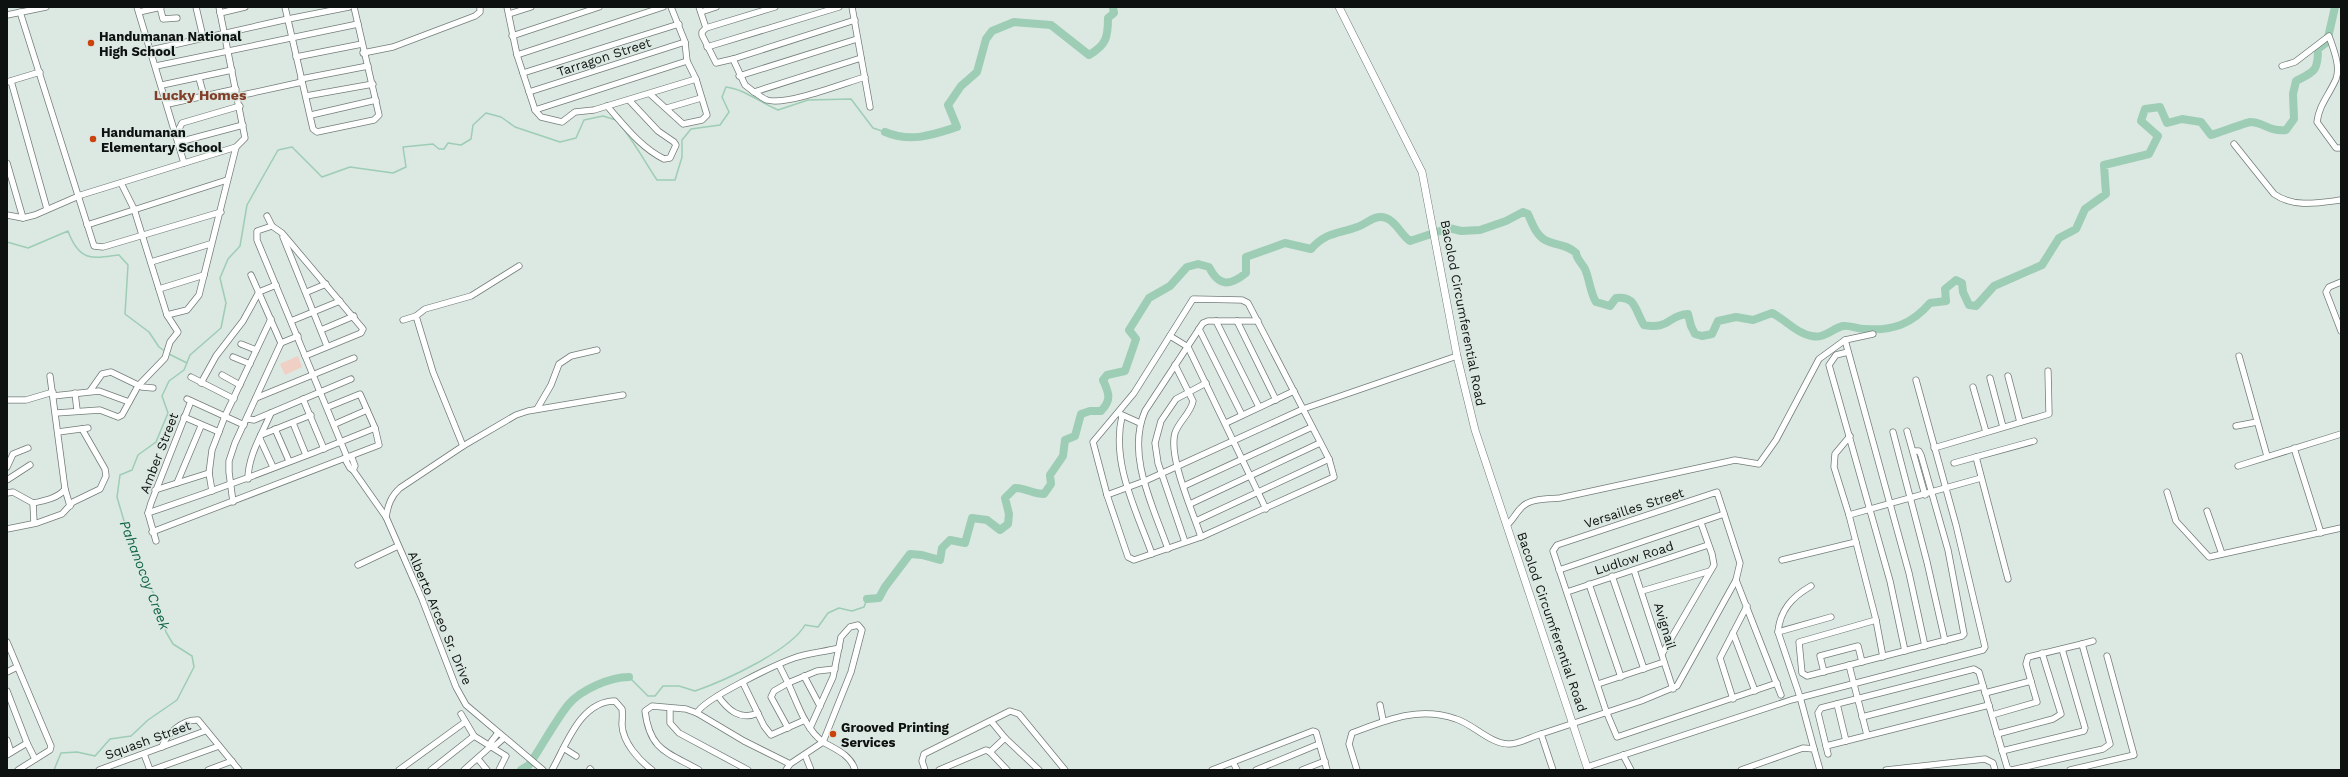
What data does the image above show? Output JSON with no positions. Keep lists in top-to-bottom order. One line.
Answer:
{"streets":{"main road":["Bacolod Circumferential Road"],"street":["Tarragon Street","Amber Street","Versailles Street","Ludlow Road","Alberto Arceo Sr. Drive","Avignail","Squash Street"]},"crossings":[["Ludlow Road","Avignail"]],"districts":["Lucky Homes"],"water":["Pahanocoy Creek"],"places":["Handumanan National High School","Handumanan Elementary School","Grooved Printing Services"]}
